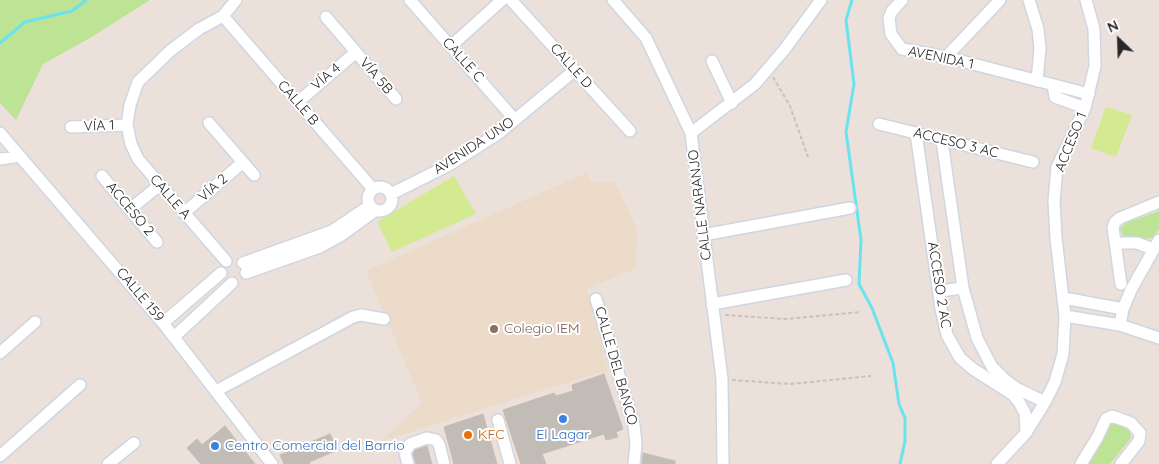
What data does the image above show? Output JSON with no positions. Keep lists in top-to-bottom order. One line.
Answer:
{"streets":{"street":["AVENIDA 1","CALLE C","CALLE D","VÍA 5B","VÍA 4","CALLE B","VÍA 1","ACCESO 1","ACCESO 3 AC","AVENIDA UNO","VÍA 2","CALLE A","CALLE NARANJO","ACCESO 2","ACCESO 2 AC","CALLE 159","CALLE DEL BANCO"]},"crossings":[["AVENIDA 1","ACCESO 1"],["CALLE C","AVENIDA UNO"],["CALLE D","AVENIDA UNO"],["VÍA 5B","VÍA 4"],["VÍA 4","CALLE B"],["CALLE B","AVENIDA UNO"],["VÍA 1","CALLE A"],["ACCESO 1","ACCESO 2 AC"],["ACCESO 3 AC","ACCESO 2 AC"],["VÍA 2","CALLE A"]],"places":["Colegio IEM","El Lagar","KFC","Centro Comercial del Barrio"],"north":"top left"}
